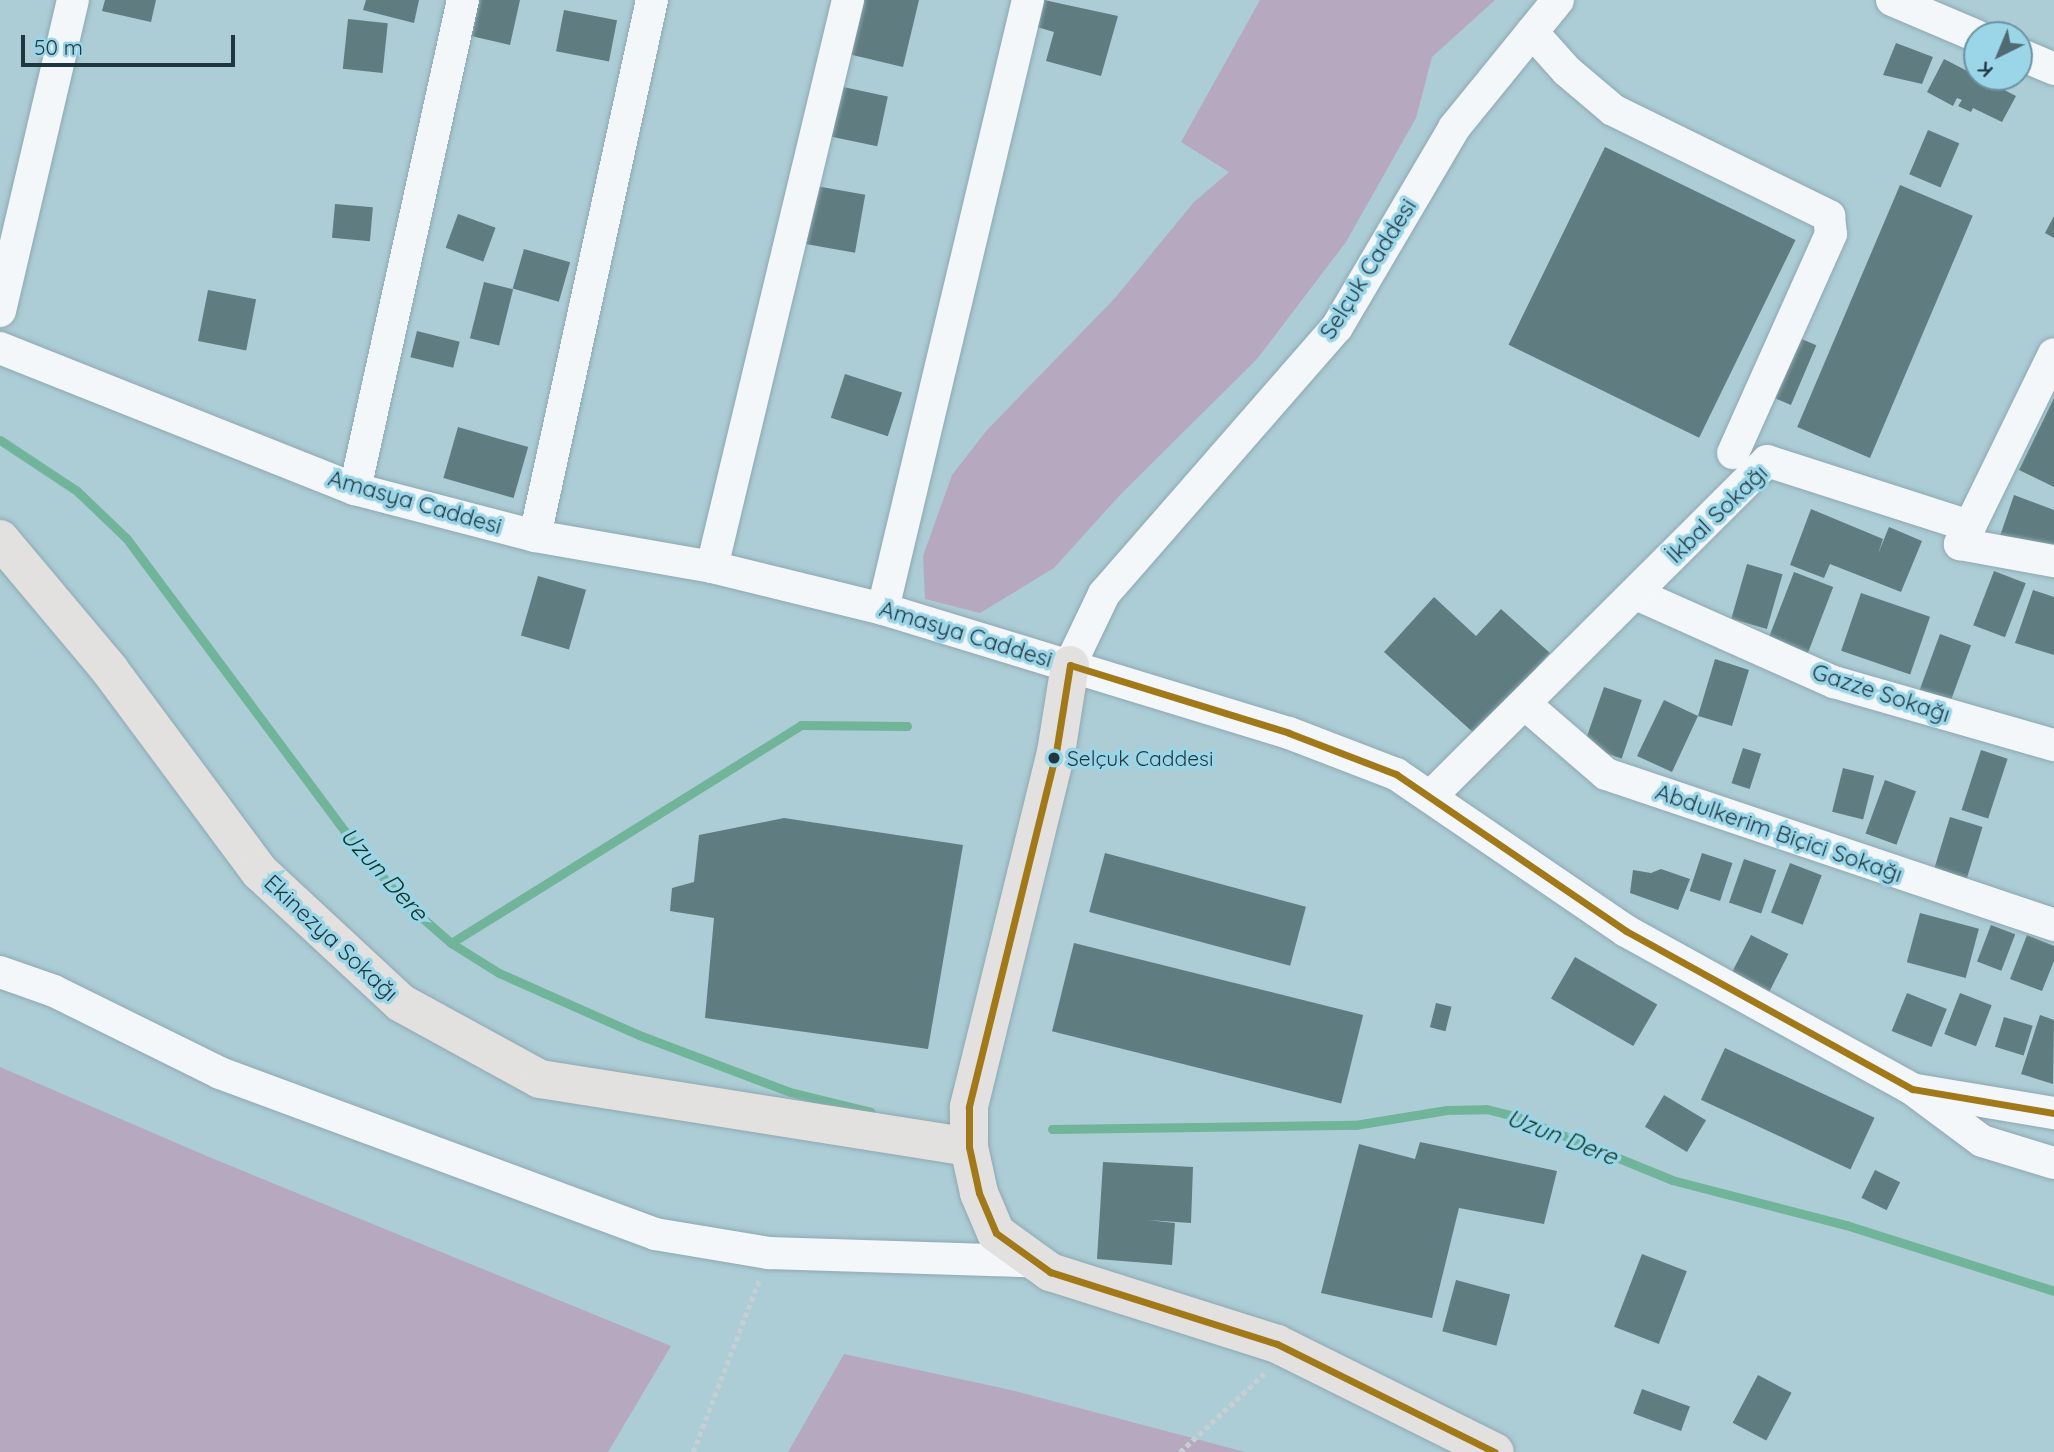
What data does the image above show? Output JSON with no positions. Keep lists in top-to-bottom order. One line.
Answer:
{"streets":{"main road":["Ekinezya Sokağı"],"street":["Selçuk Caddesi","Amasya Caddesi","İkbal Sokağı","Gazze Sokağı","Abdulkerim Biçici Sokağı"]},"crossings":[["Selçuk Caddesi","Amasya Caddesi"],["Amasya Caddesi","İkbal Sokağı"],["İkbal Sokağı","Gazze Sokağı"],["İkbal Sokağı","Abdulkerim Biçici Sokağı"]],"water":["Uzun Dere"],"places":["Selçuk Caddesi"],"scale_bar":"50 m","north":"bottom left"}
